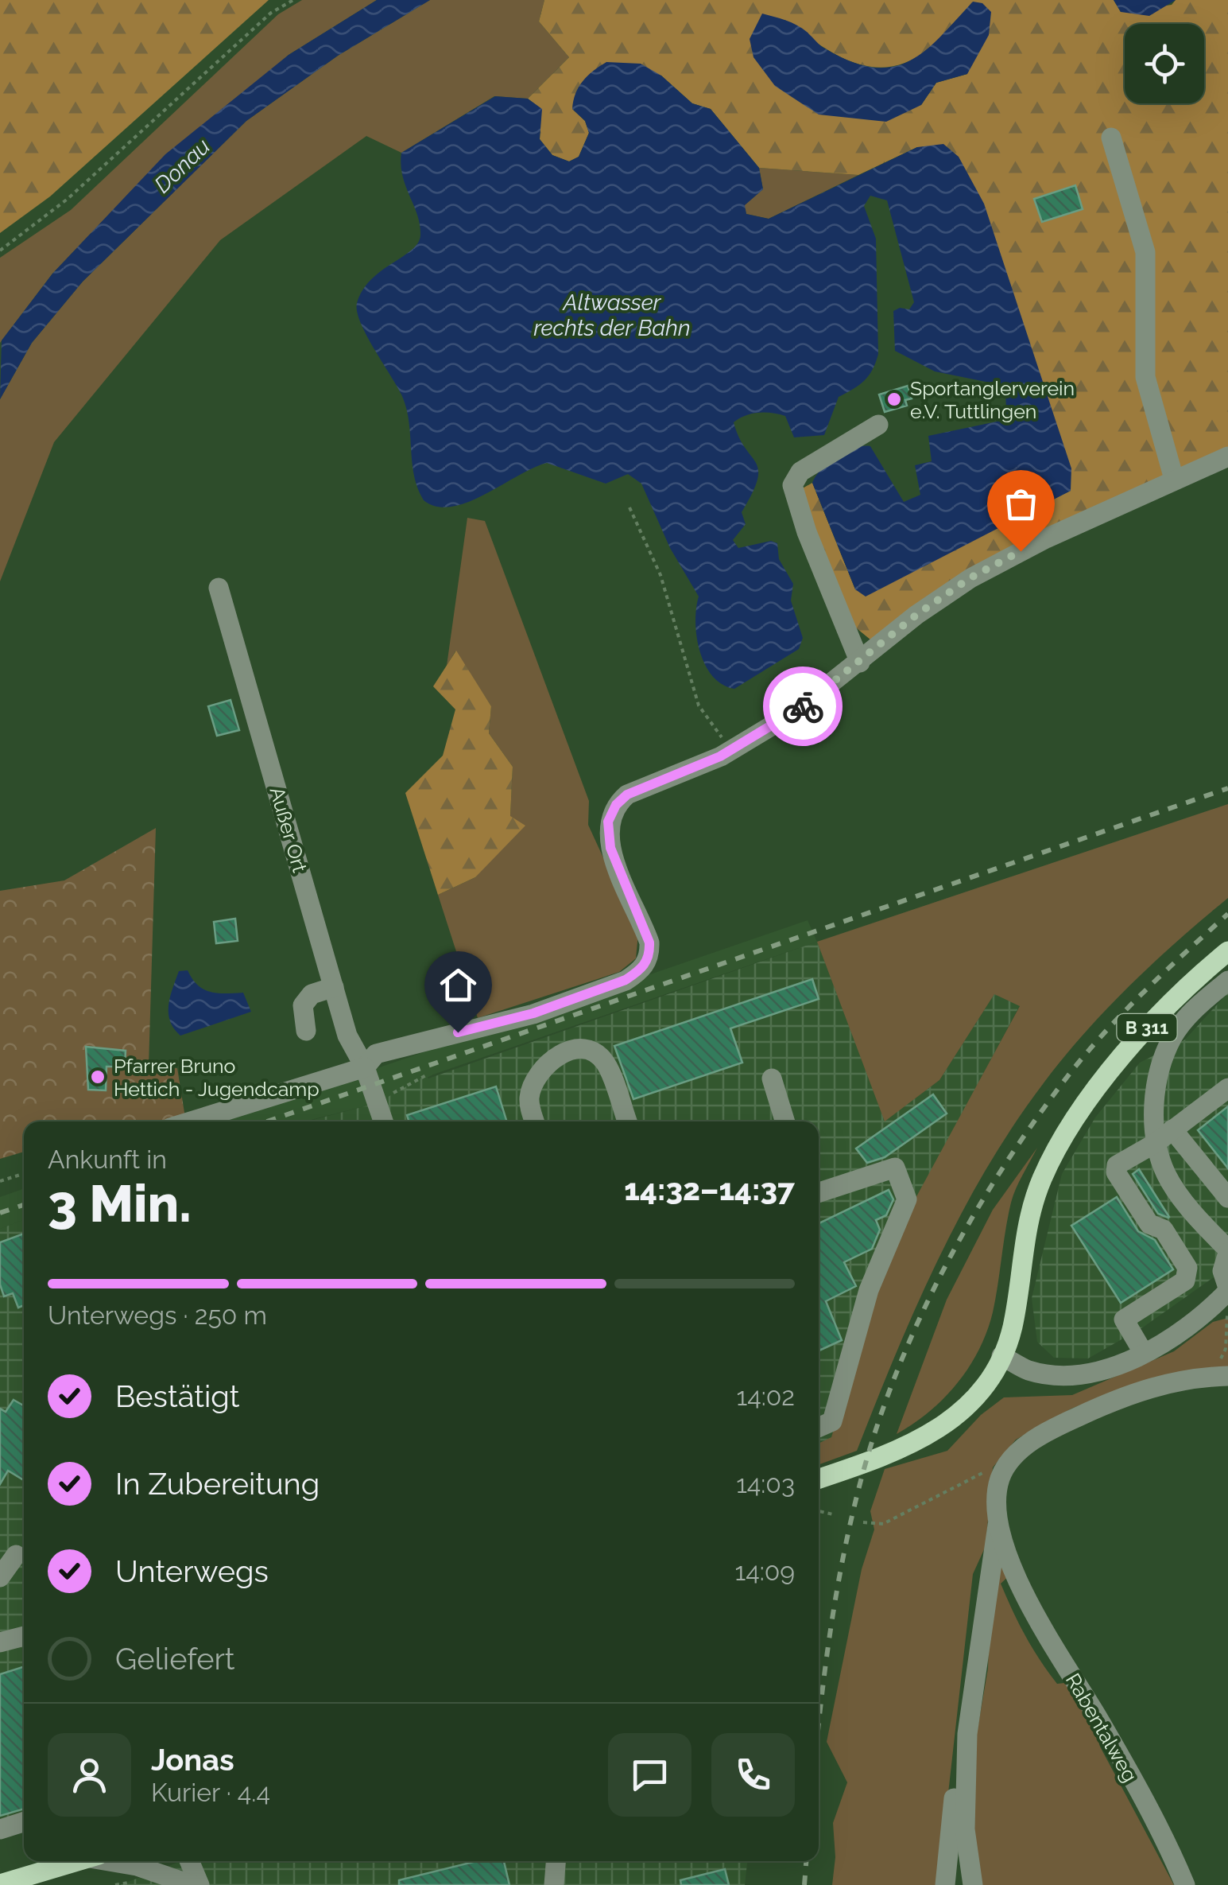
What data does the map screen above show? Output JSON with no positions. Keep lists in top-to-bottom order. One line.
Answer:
{"streets":{"main road":["B 311"],"street":["Außer Ort","Rabentalweg"]},"water":["Donau","Altwasser rechts der Bahn"],"places":["Sportanglerverein e.V. Tuttlingen","Pfarrer Bruno Hettich - Jugendcamp"],"page":{"heading":["3 Min.","Ankunft in","14:32–14:37"],"panel":["Jonas","Kurier · 4.4"],"bar":"Unterwegs · 250 m","list":[["Bestätigt","14:02"],["In Zubereitung","14:03"],["Unterwegs","14:09"],"Geliefert"]}}
